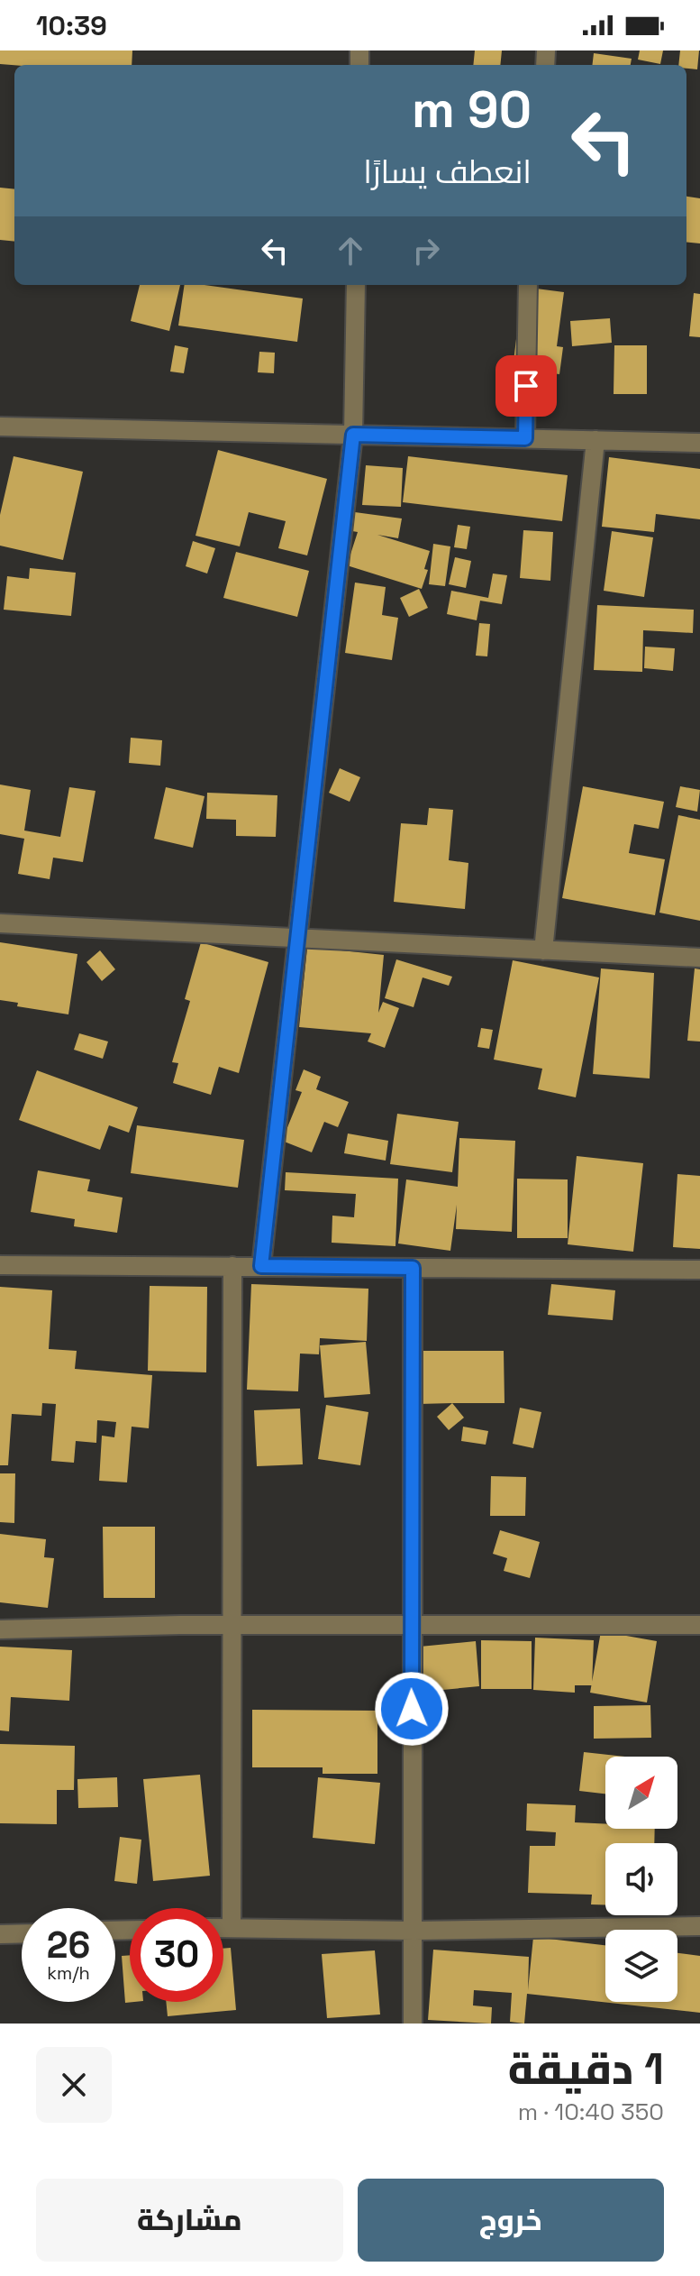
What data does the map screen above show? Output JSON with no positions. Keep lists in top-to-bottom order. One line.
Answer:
{"north":"top right","page":{"status":"10:39","turn":["90 m","انعطف يسارًا"],"speed":"26 km/h","limit":"30","heading":["1 دقيقة","350 m · 10:40"],"buttons":["خروج","مشاركة"]}}
